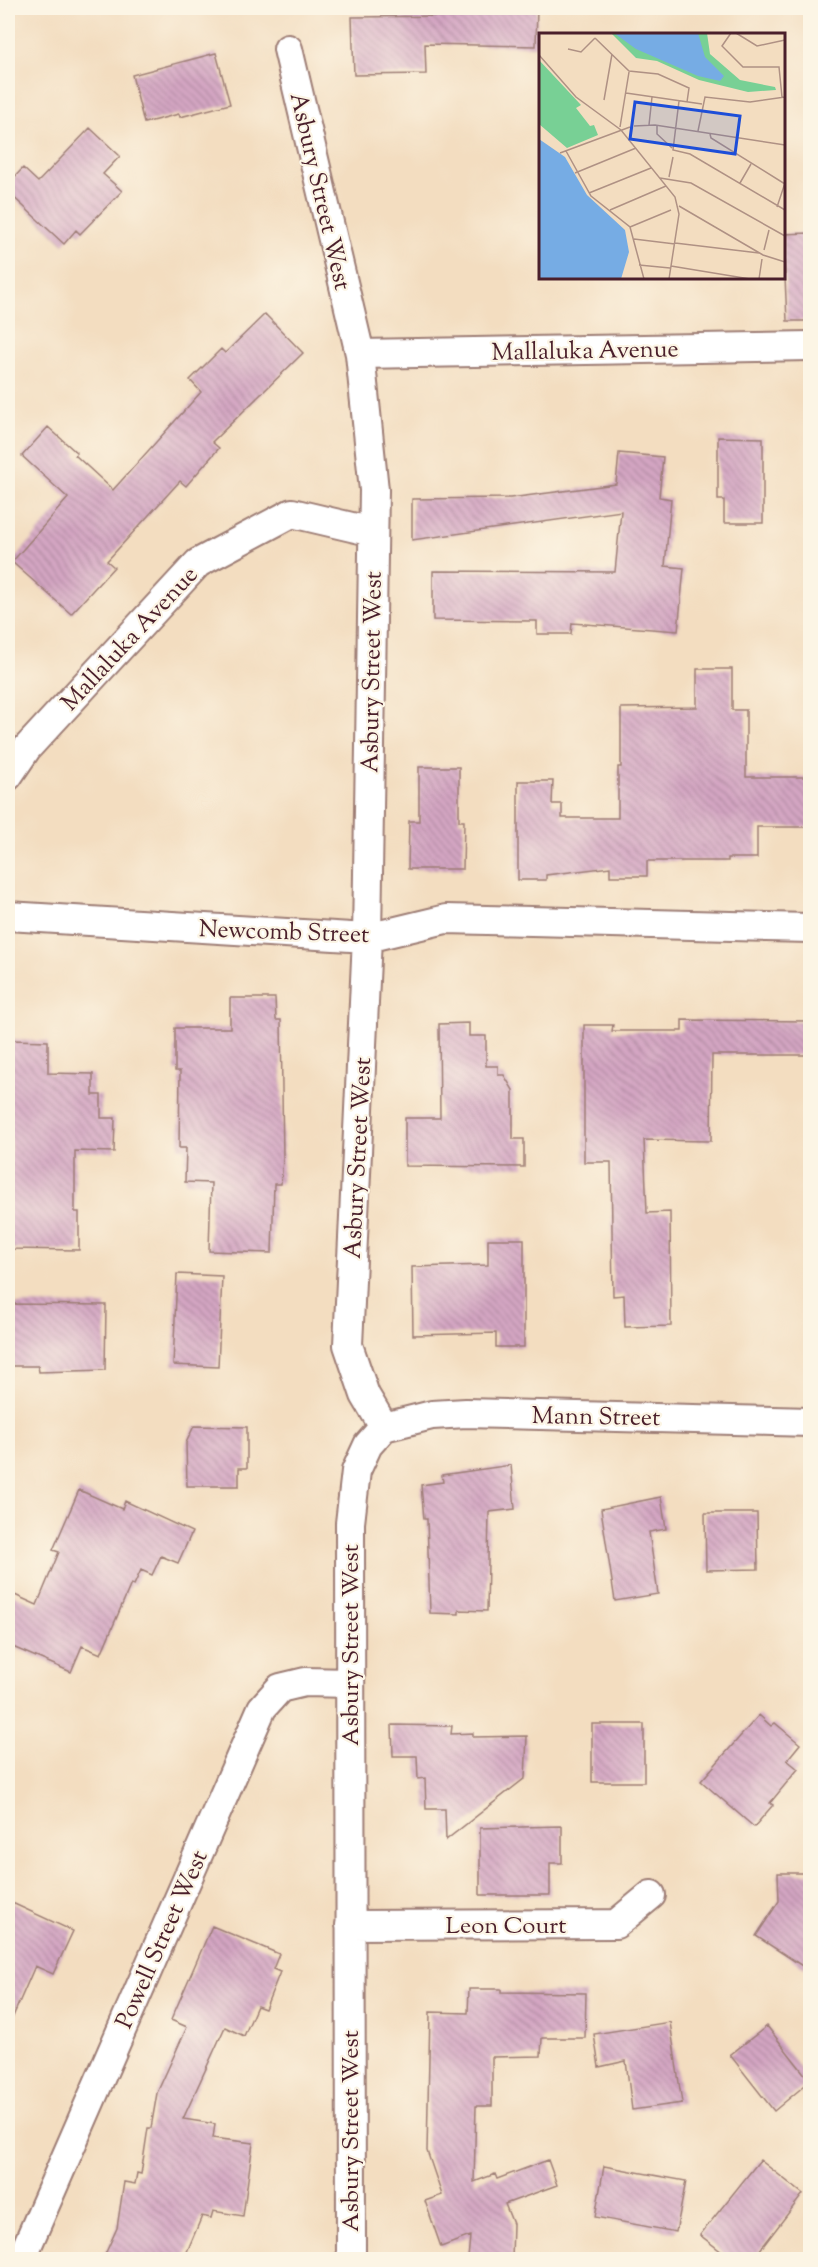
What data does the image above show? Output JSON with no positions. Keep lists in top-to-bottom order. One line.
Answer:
{"streets":{"street":["Asbury Street West","Mallaluka Avenue","Newcomb Street","Mann Street","Leon Court","Powell Street West"]},"crossings":[["Asbury Street West","Mallaluka Avenue"],["Asbury Street West","Newcomb Street"],["Asbury Street West","Mann Street"],["Asbury Street West","Leon Court"],["Asbury Street West","Powell Street West"]]}
